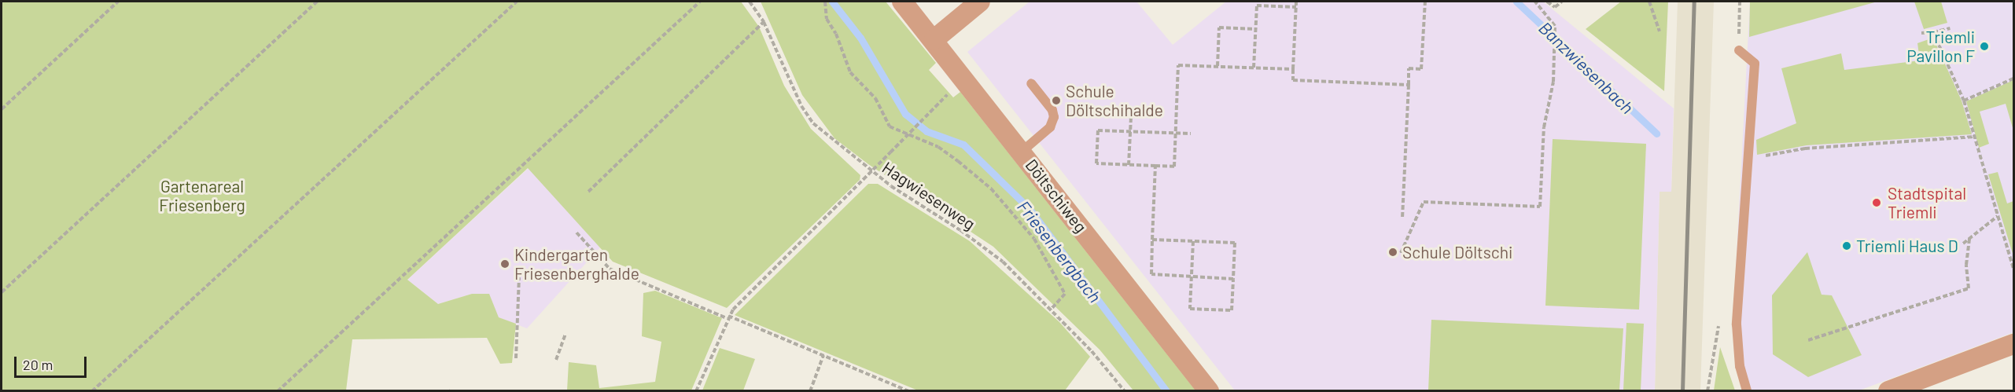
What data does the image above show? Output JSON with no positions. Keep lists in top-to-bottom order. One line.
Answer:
{"streets":{"street":["Döltschiweg"],"path":["Hagwiesenweg"]},"water":["Banzwiesenbach","Friesenbergbach"],"parks":["Gartenareal Friesenberg"],"places":["Triemli Pavillon F","Schule Döltschihalde","Stadtspital Triemli","Triemli Haus D","Schule Döltschi","Kindergarten Friesenberghalde"],"scale_bar":"20 m"}
